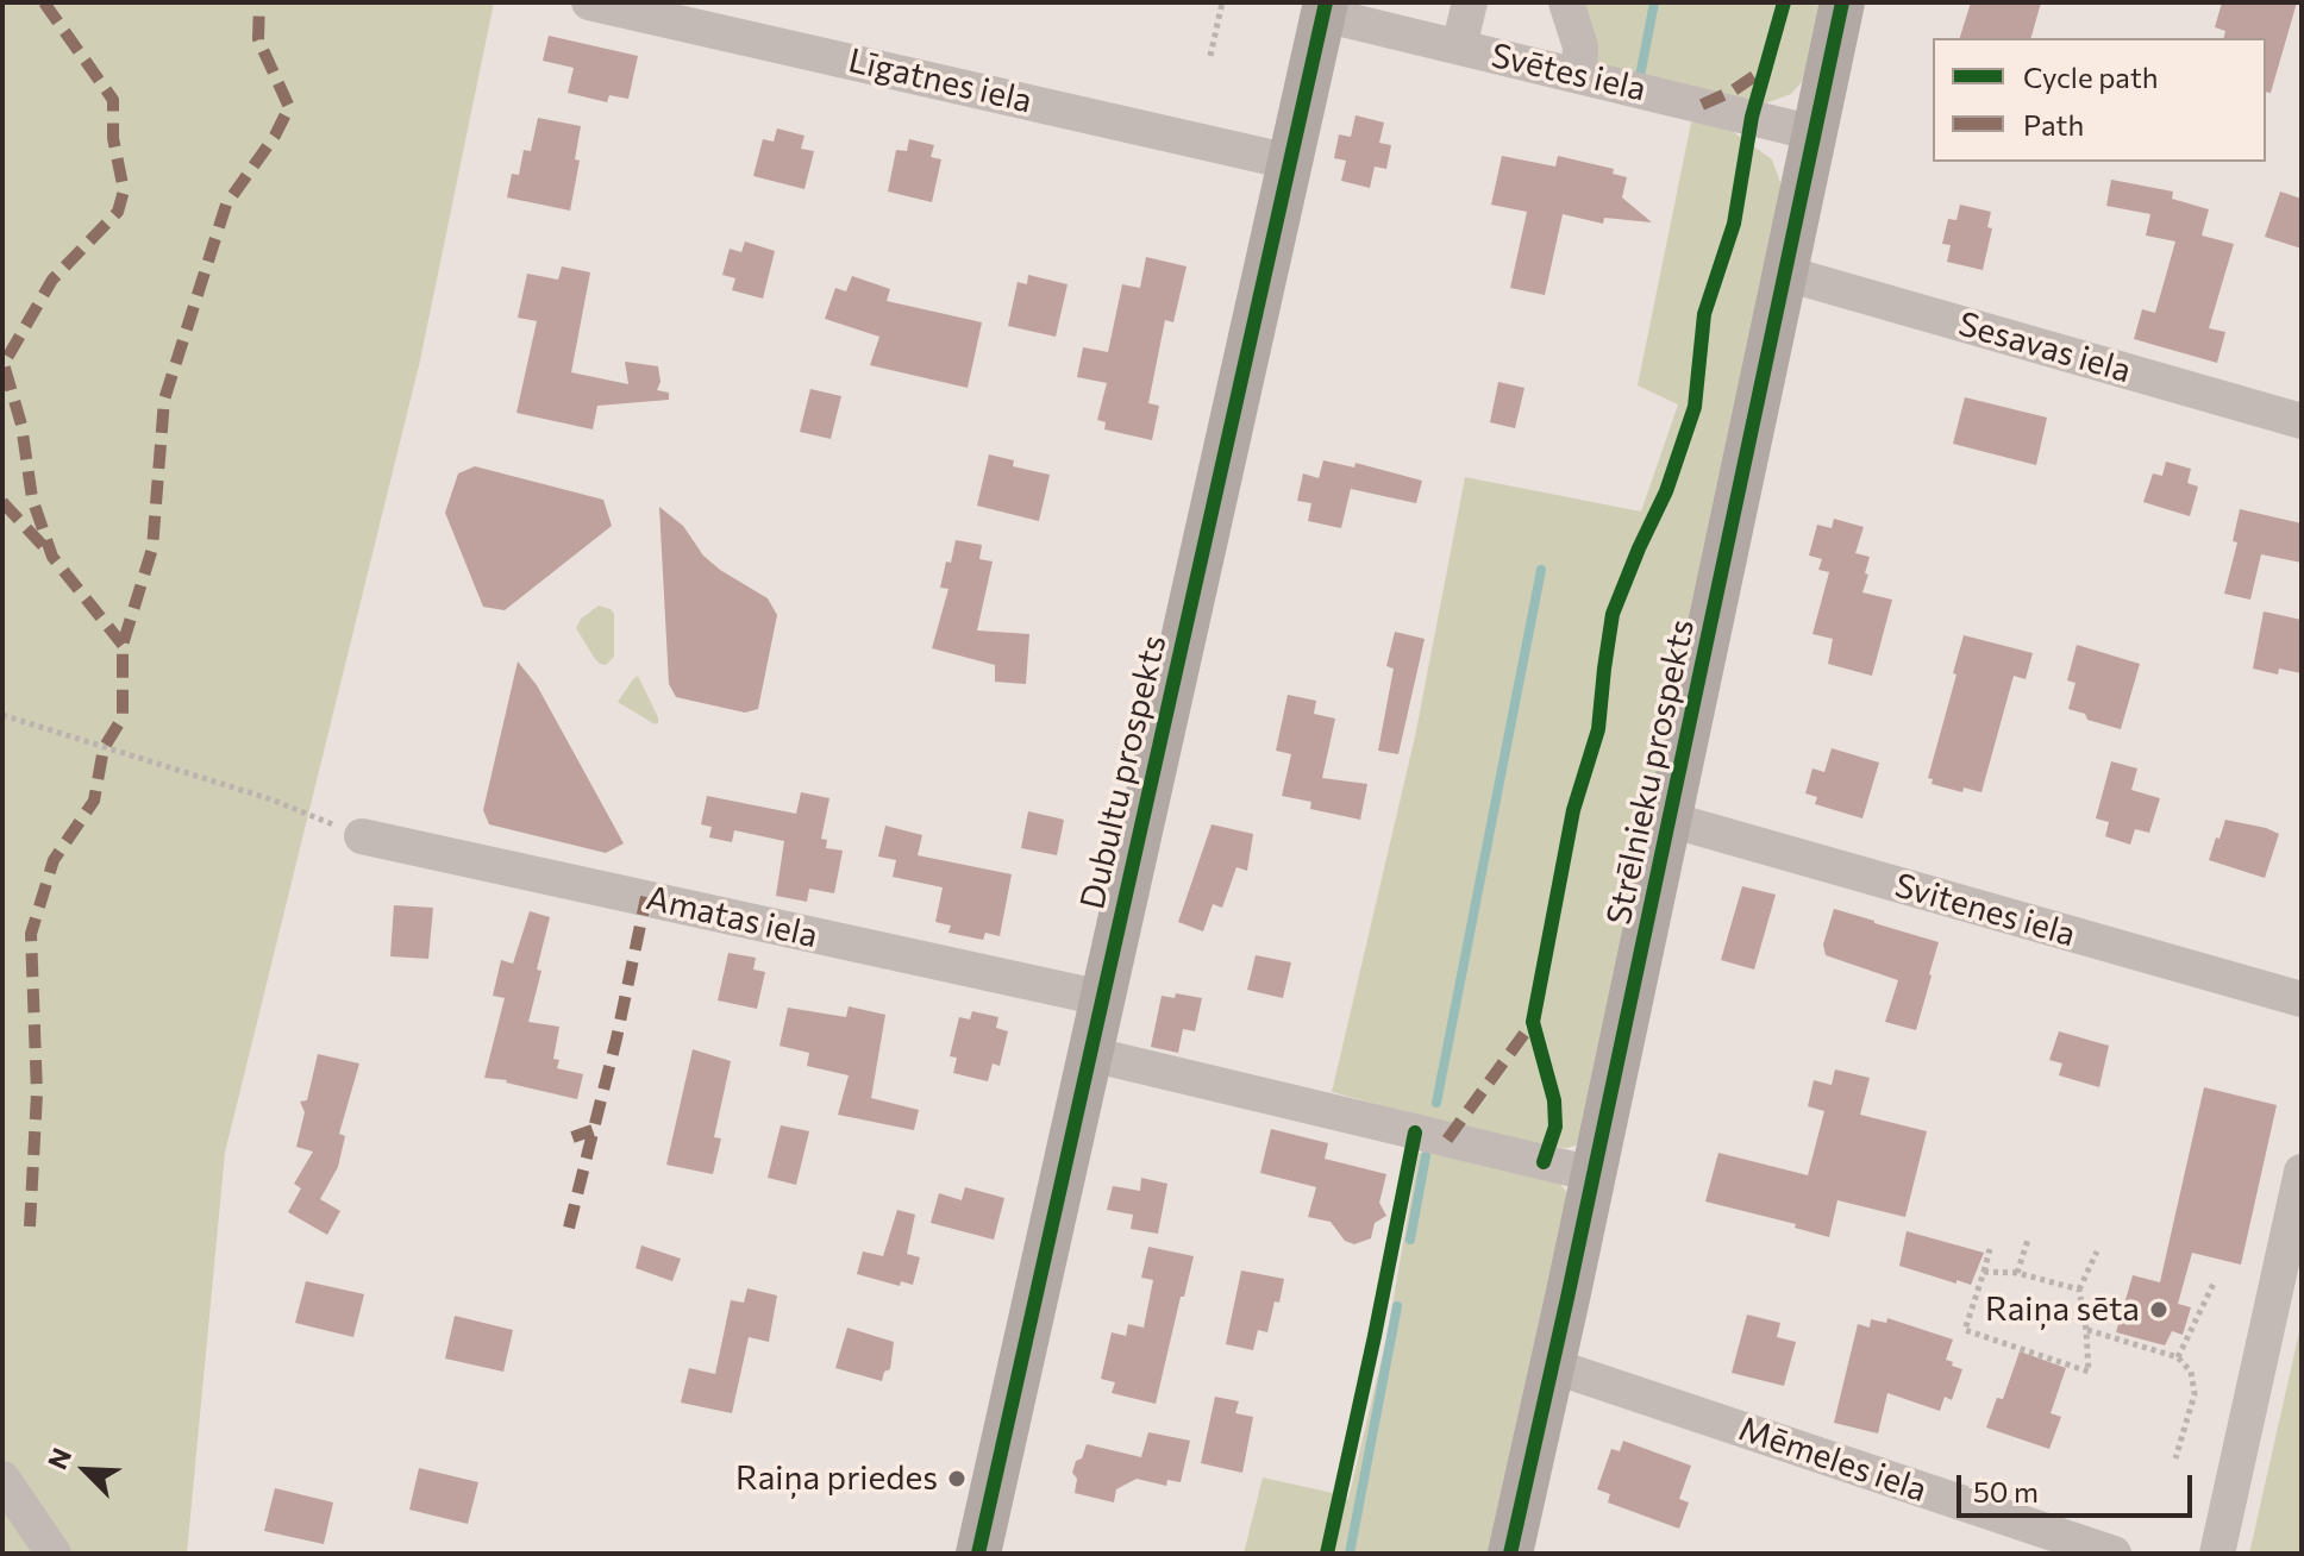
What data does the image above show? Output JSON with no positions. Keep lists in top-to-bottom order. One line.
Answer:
{"streets":{"main road":["Dubultu prospekts","Strēlnieku prospekts"],"street":["Svētes iela","Līgatnes iela","Sesavas iela","Svitenes iela","Amatas iela","Mēmeles iela"]},"crossings":[["Svētes iela","Dubultu prospekts"],["Svētes iela","Strēlnieku prospekts"],["Līgatnes iela","Dubultu prospekts"],["Sesavas iela","Strēlnieku prospekts"],["Dubultu prospekts","Amatas iela"],["Strēlnieku prospekts","Svitenes iela"],["Strēlnieku prospekts","Mēmeles iela"]],"places":["Raiņa sēta","Raiņa priedes"],"legend":["Cycle path","Path"],"scale_bar":"50 m","north":"top left"}
